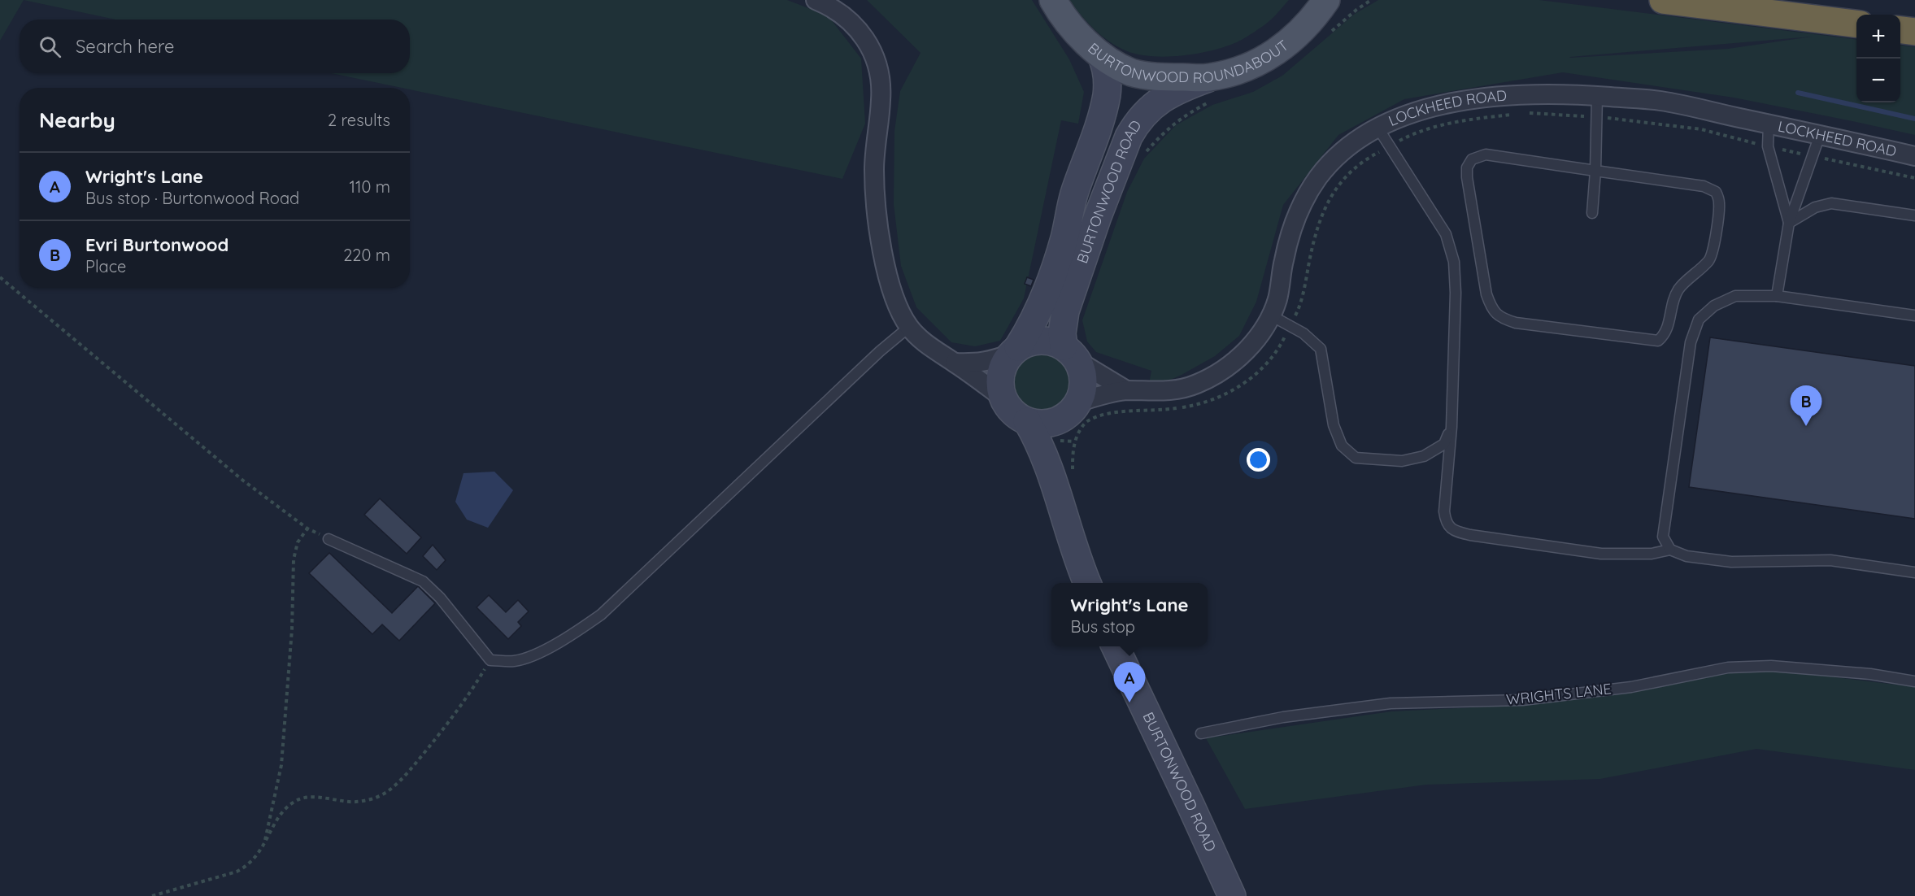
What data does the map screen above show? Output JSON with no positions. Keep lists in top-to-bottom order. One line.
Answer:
{"streets":{"main road":["BURTONWOOD ROUNDABOUT"],"street":["LOCKHEED ROAD","BURTONWOOD ROAD"],"lane":["WRIGHTS LANE"]},"crossings":[["BURTONWOOD ROUNDABOUT","BURTONWOOD ROAD"],["LOCKHEED ROAD","BURTONWOOD ROAD"]],"page":{"map_buttons":["+","−"],"search":"Search here","heading":["Nearby","2 results"],"list":[{"mark":"A","name":"Wright's Lane","note":"Bus stop · Burtonwood Road","value":"110 m"},{"mark":"B","name":"Evri Burtonwood","note":"Place","value":"220 m"}],"pins":["B","A"],"popup":["Wright's Lane","Bus stop"]}}
